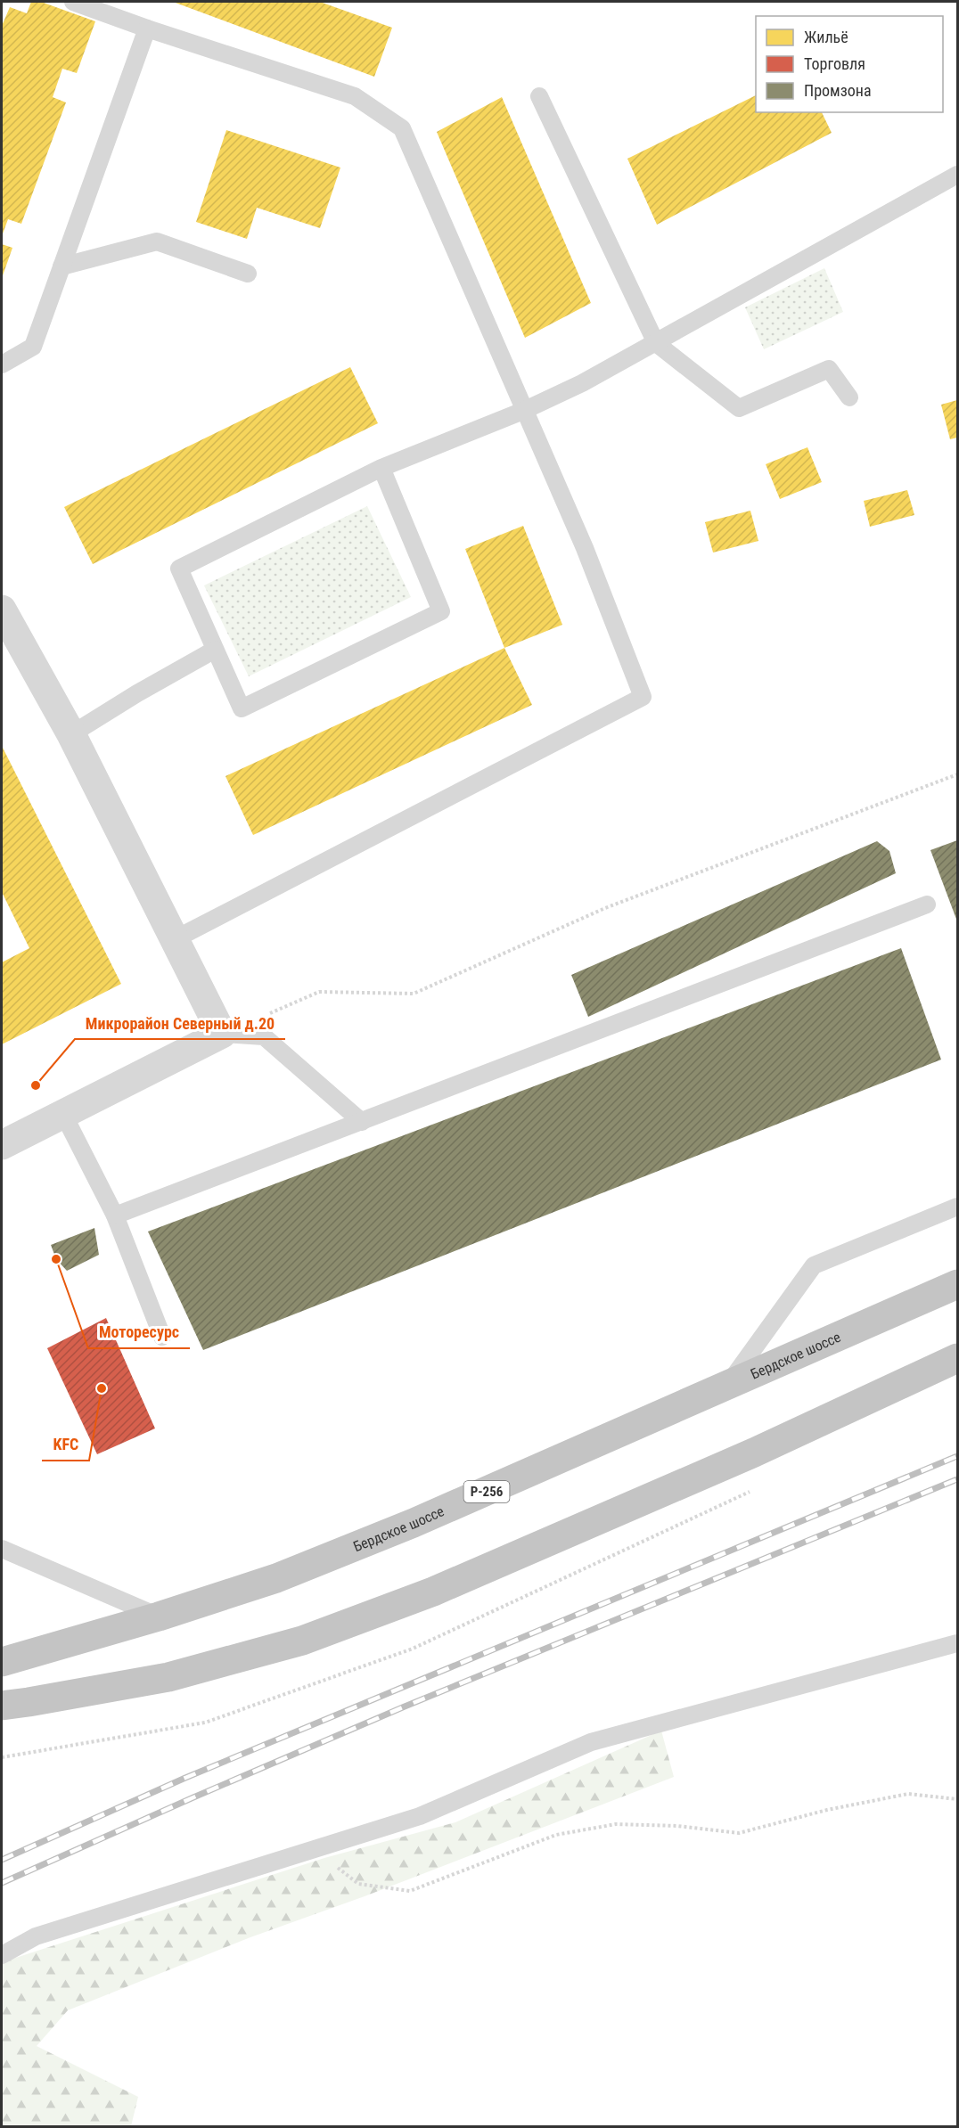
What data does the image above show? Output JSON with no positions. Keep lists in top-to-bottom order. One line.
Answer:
{"streets":{"highway":["Бердское шоссе","Р-256"]},"places":["Микрорайон Северный д.20","Моторесурс","KFC"],"legend":["Жильё","Торговля","Промзона"]}
